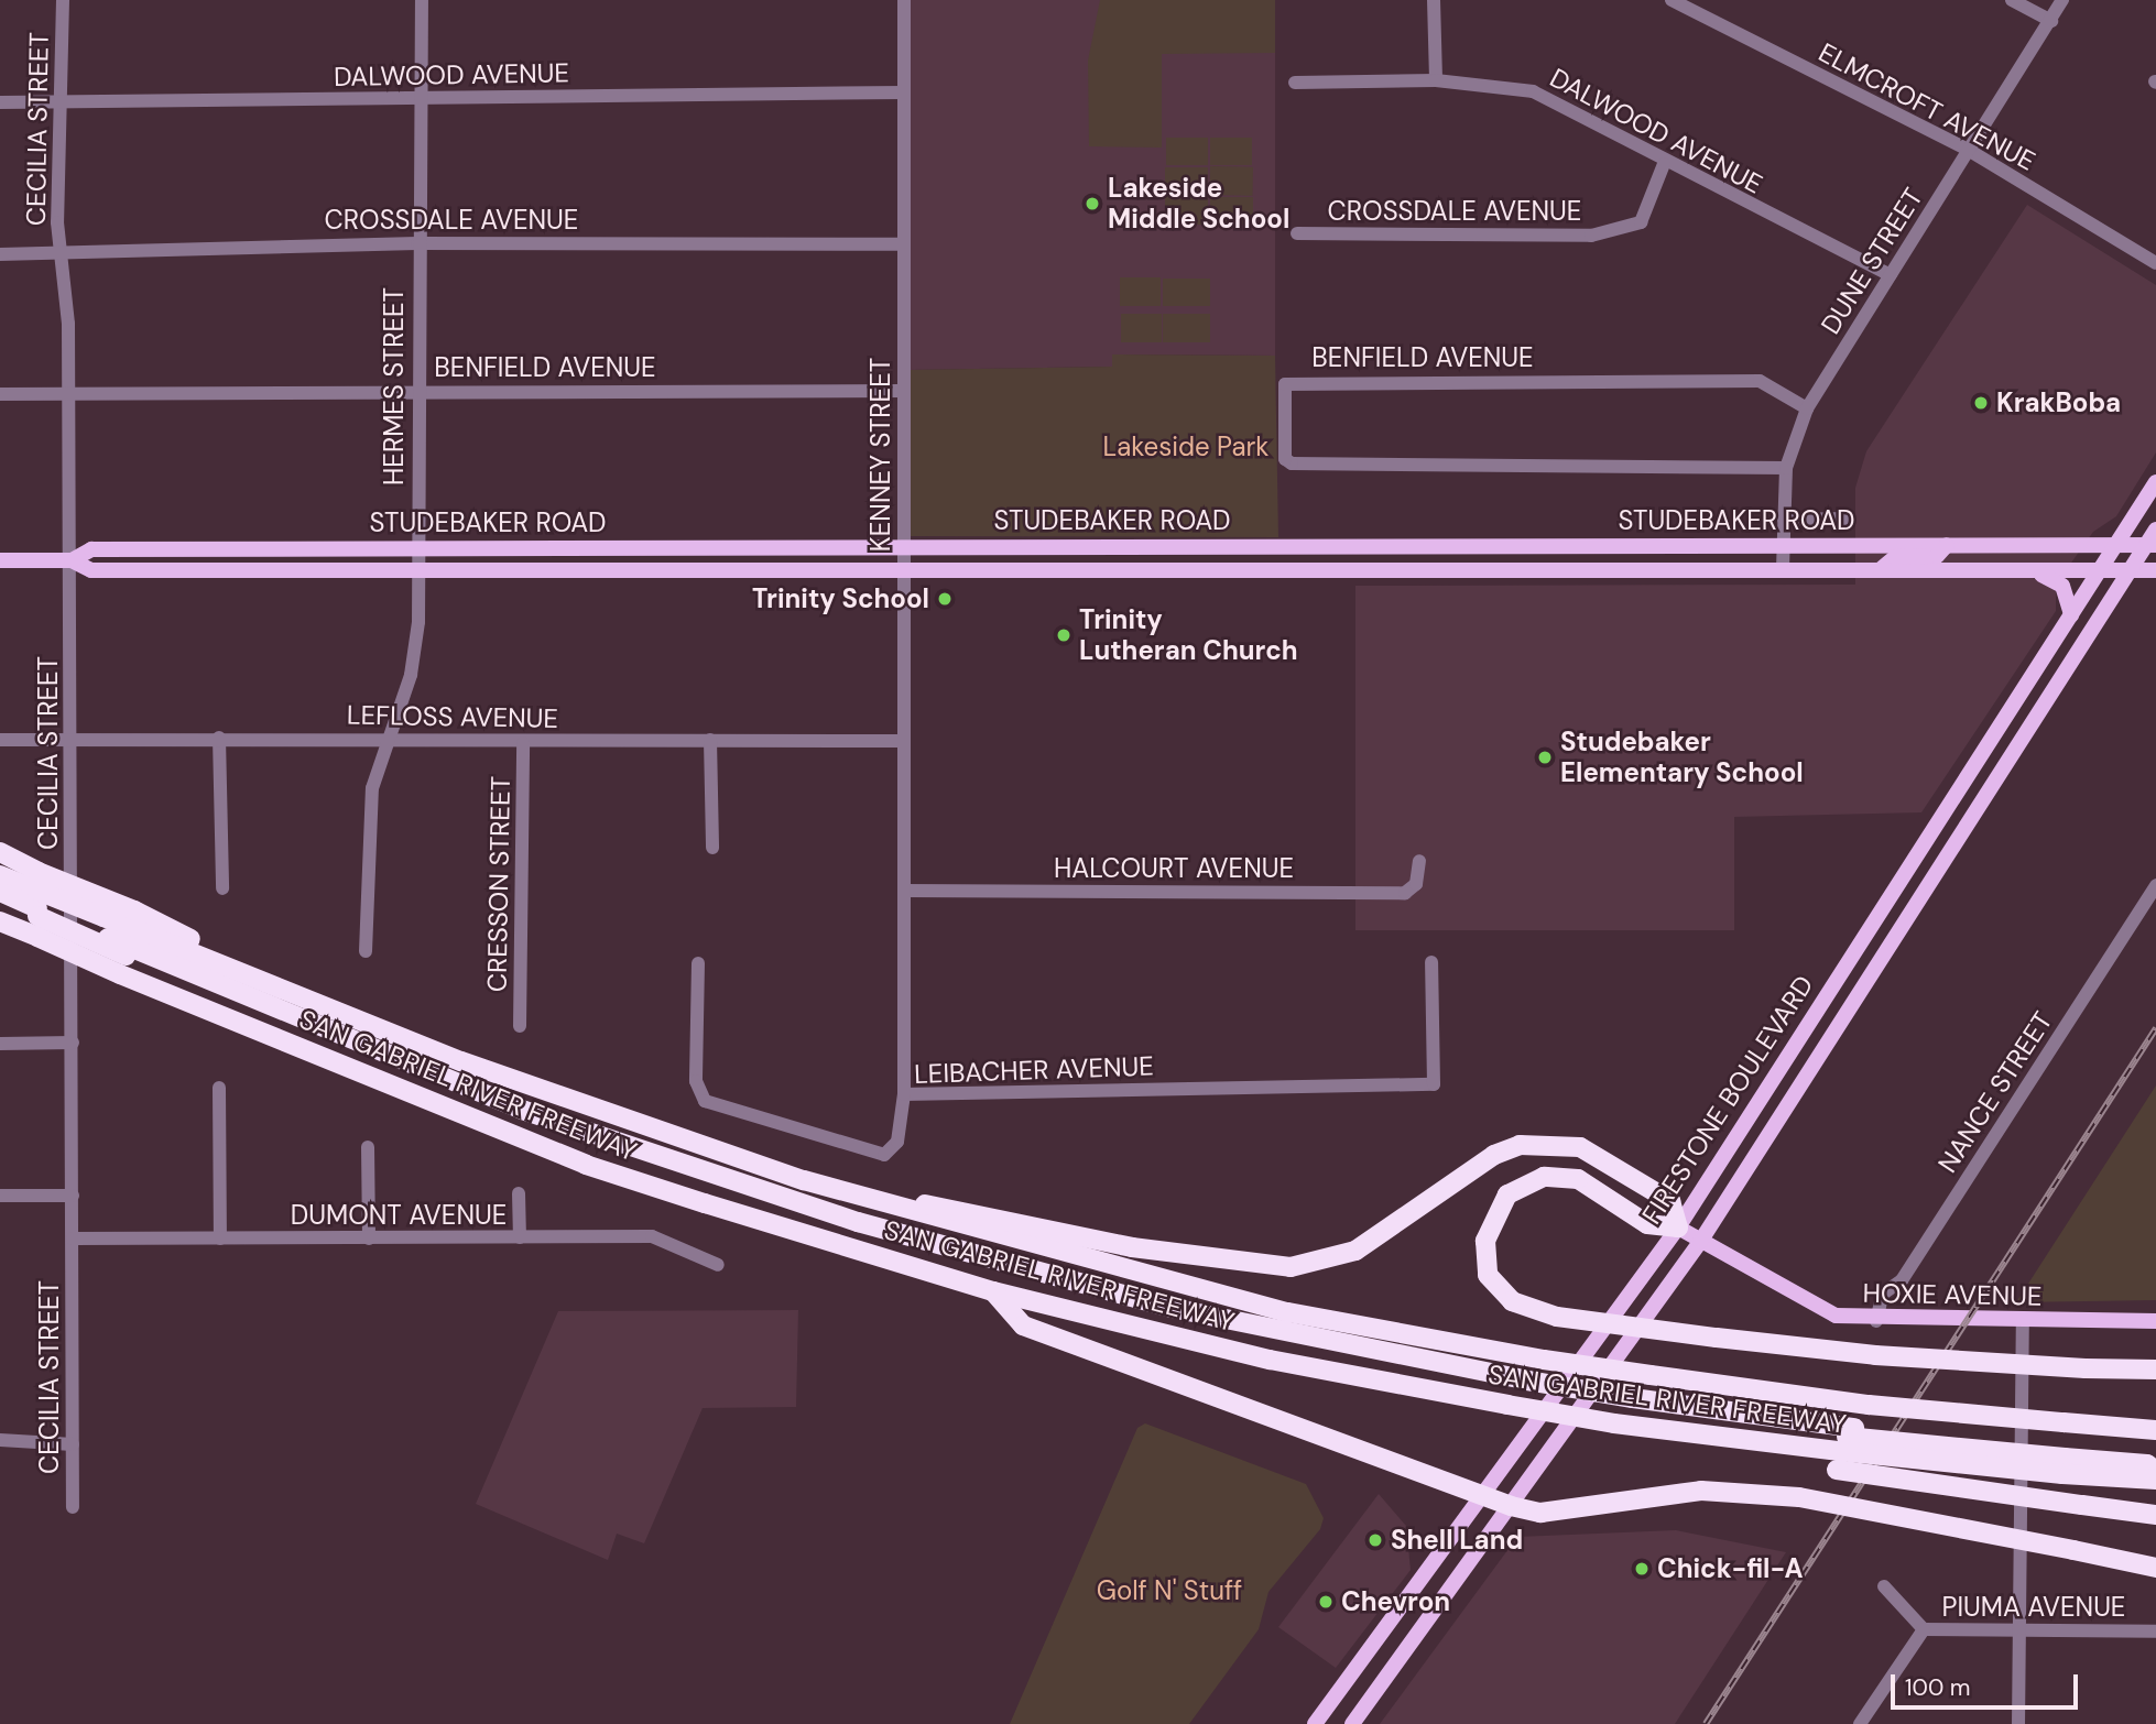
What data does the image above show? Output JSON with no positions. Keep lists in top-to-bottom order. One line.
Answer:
{"streets":{"highway":["SAN GABRIEL RIVER FREEWAY"],"main road":["STUDEBAKER ROAD","FIRESTONE BOULEVARD","HOXIE AVENUE"],"street":["DALWOOD AVENUE","ELMCROFT AVENUE","CECILIA STREET","CROSSDALE AVENUE","DUNE STREET","BENFIELD AVENUE","HERMES STREET","KENNEY STREET","LEFLOSS AVENUE","HALCOURT AVENUE","CRESSON STREET","LEIBACHER AVENUE","NANCE STREET","DUMONT AVENUE","PIUMA AVENUE"]},"crossings":[["DALWOOD AVENUE","CECILIA STREET"],["DALWOOD AVENUE","CROSSDALE AVENUE"],["DALWOOD AVENUE","DUNE STREET"],["DALWOOD AVENUE","HERMES STREET"],["DALWOOD AVENUE","KENNEY STREET"],["ELMCROFT AVENUE","DUNE STREET"],["CECILIA STREET","CROSSDALE AVENUE"],["CECILIA STREET","BENFIELD AVENUE"],["CECILIA STREET","STUDEBAKER ROAD"],["CECILIA STREET","LEFLOSS AVENUE"],["CECILIA STREET","DUMONT AVENUE"],["CROSSDALE AVENUE","HERMES STREET"],["CROSSDALE AVENUE","KENNEY STREET"],["DUNE STREET","BENFIELD AVENUE"],["DUNE STREET","STUDEBAKER ROAD"],["BENFIELD AVENUE","HERMES STREET"],["BENFIELD AVENUE","KENNEY STREET"],["HERMES STREET","STUDEBAKER ROAD"],["HERMES STREET","LEFLOSS AVENUE"],["KENNEY STREET","STUDEBAKER ROAD"],["KENNEY STREET","LEFLOSS AVENUE"],["KENNEY STREET","HALCOURT AVENUE"],["KENNEY STREET","LEIBACHER AVENUE"],["STUDEBAKER ROAD","FIRESTONE BOULEVARD"],["LEFLOSS AVENUE","CRESSON STREET"],["NANCE STREET","HOXIE AVENUE"],["FIRESTONE BOULEVARD","HOXIE AVENUE"]],"parks":["Lakeside Park","Golf N' Stuff"],"places":["Lakeside Middle School","KrakBoba","Trinity School","Trinity Lutheran Church","Studebaker Elementary School","Shell Land","Chick-fil-A","Chevron"],"scale_bar":"100 m"}
